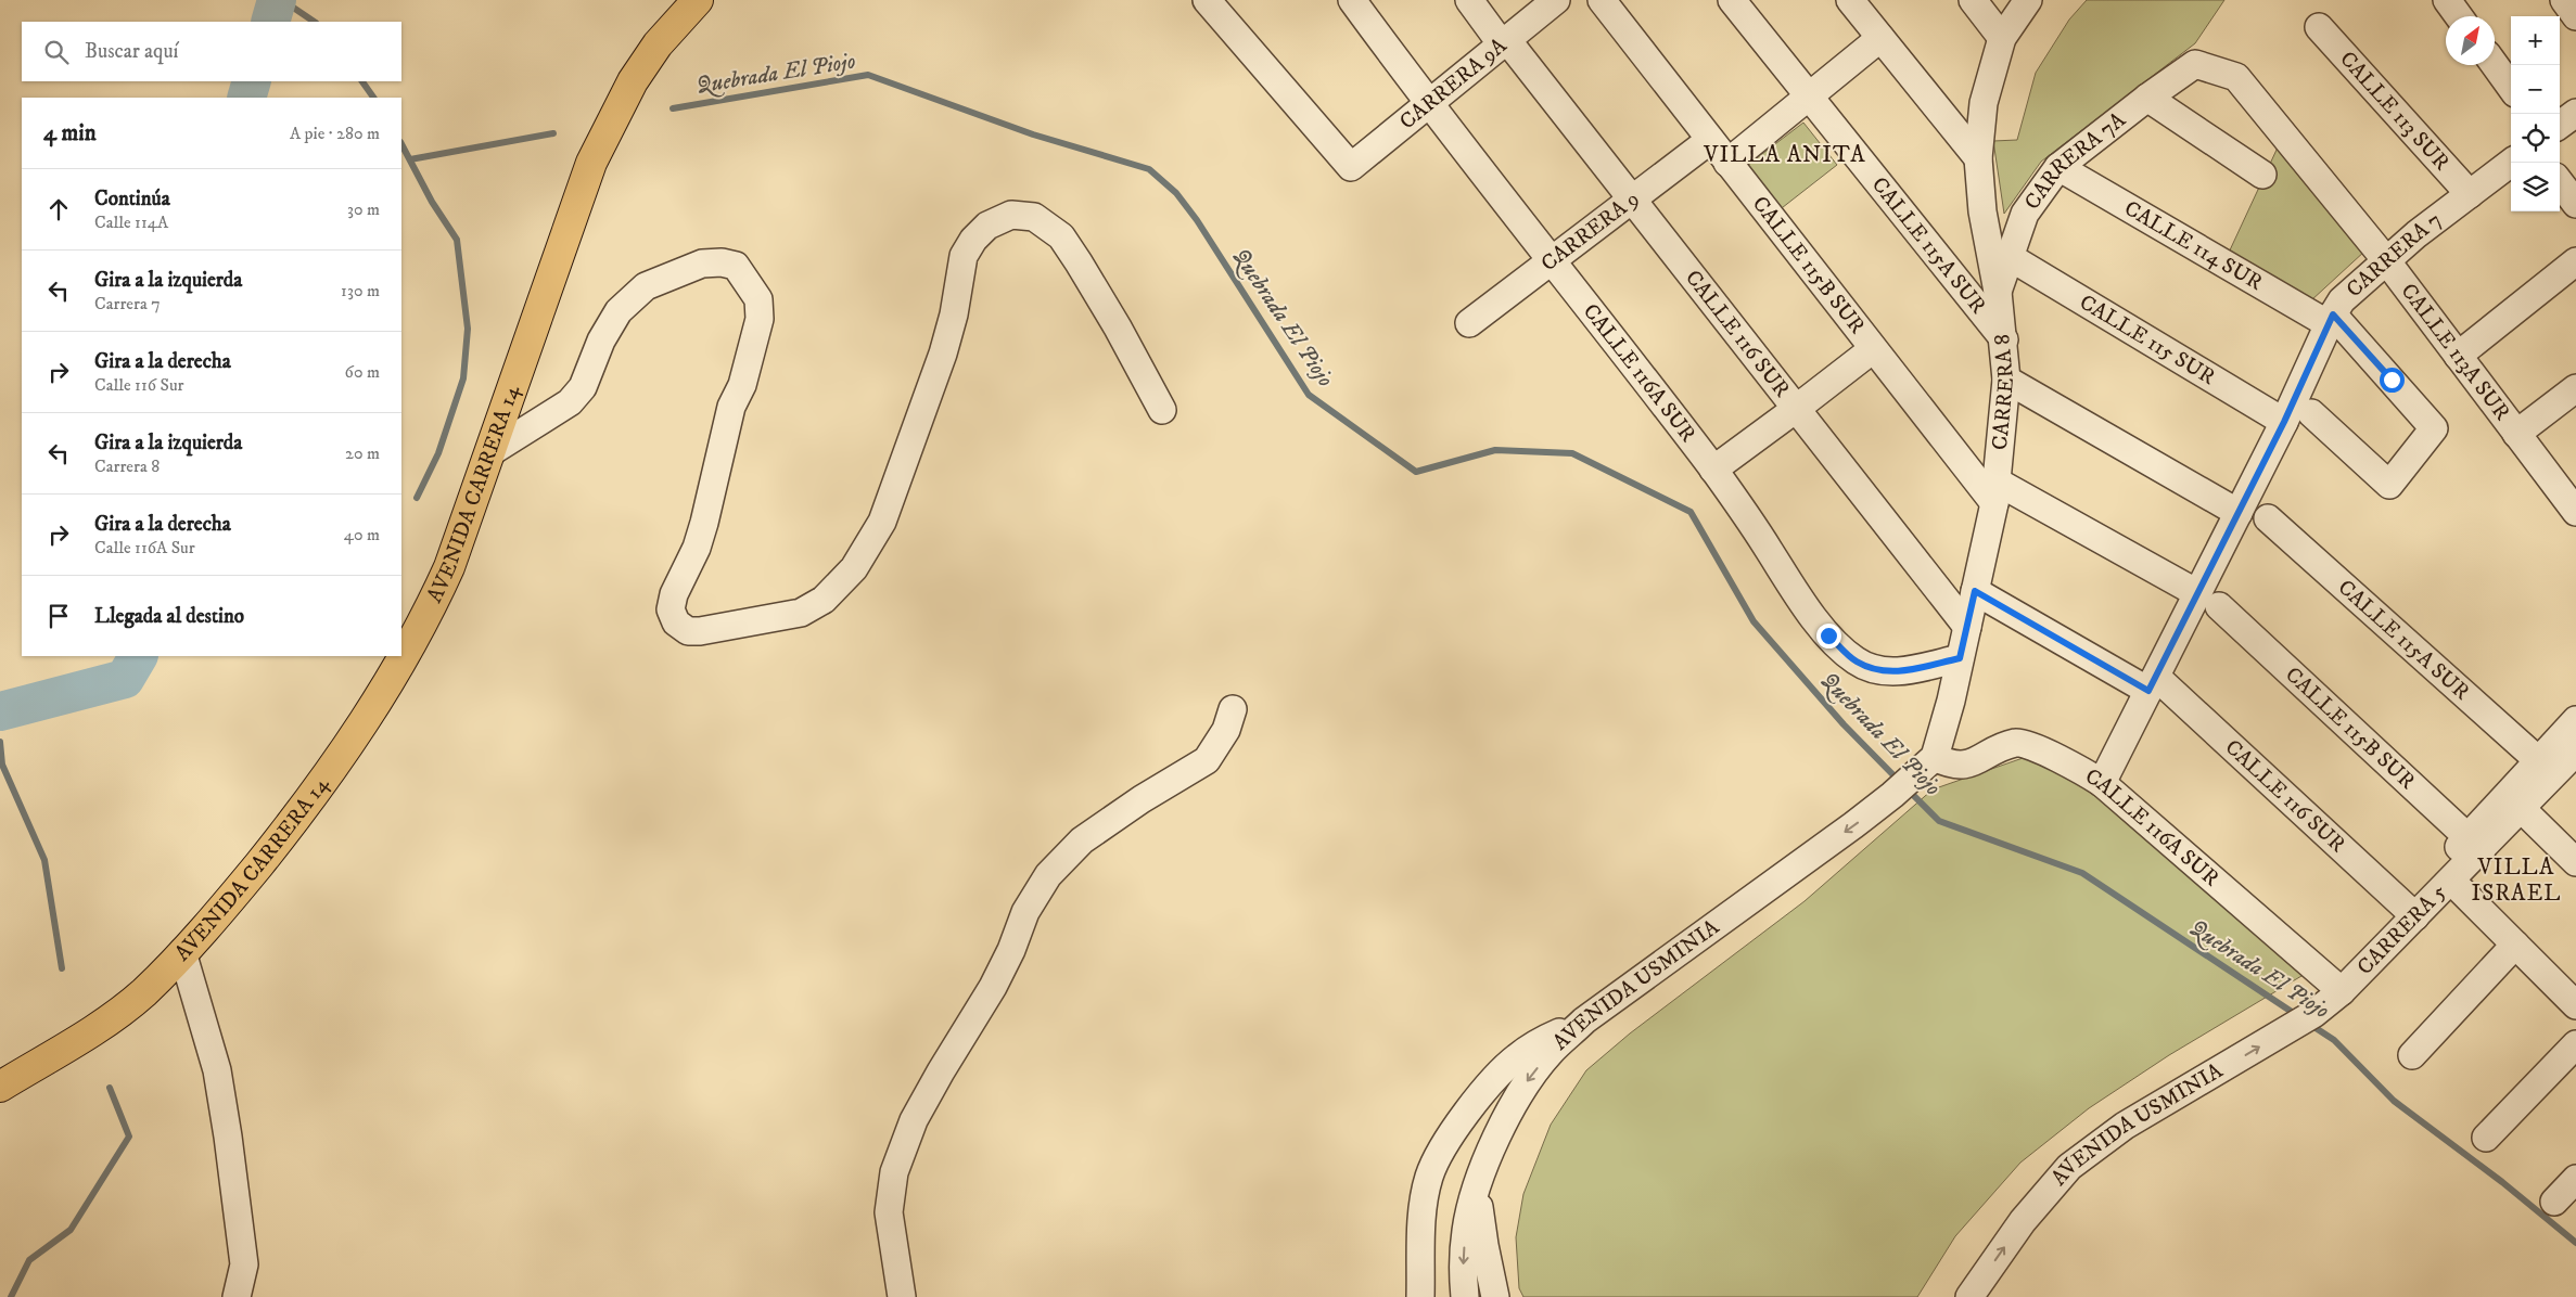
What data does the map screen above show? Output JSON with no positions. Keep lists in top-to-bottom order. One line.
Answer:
{"streets":{"main road":["AVENIDA CARRERA 14"],"street":["CARRERA 9A","CALLE 113 SUR","CARRERA 7A","CARRERA 9","CALLE 114 SUR","CALLE 115A SUR","CARRERA 7","CALLE 115B SUR","CALLE 116 SUR","CALLE 115 SUR","CALLE 113A SUR","CALLE 116A SUR","CARRERA 8","CARRERA 5","AVENIDA USMINIA"]},"crossings":[["CARRERA 9A","CALLE 116 SUR"],["CARRERA 9A","CALLE 116A SUR"],["CALLE 113 SUR","CARRERA 7"],["CARRERA 7A","CALLE 114 SUR"],["CARRERA 7A","CALLE 115 SUR"],["CARRERA 7A","CALLE 113A SUR"],["CARRERA 7A","CARRERA 8"],["CARRERA 9","CALLE 115B SUR"],["CARRERA 9","CALLE 116 SUR"],["CARRERA 9","CALLE 116A SUR"],["CALLE 114 SUR","CARRERA 7"],["CALLE 115A SUR","CARRERA 8"],["CALLE 115A SUR","CARRERA 5"],["CARRERA 7","CALLE 115B SUR"],["CARRERA 7","CALLE 116 SUR"],["CARRERA 7","CALLE 115 SUR"],["CARRERA 7","CALLE 113A SUR"],["CARRERA 7","CALLE 116A SUR"],["CALLE 115B SUR","CARRERA 8"],["CALLE 115B SUR","CARRERA 5"],["CALLE 116 SUR","CARRERA 8"],["CALLE 116 SUR","CARRERA 5"],["CALLE 116A SUR","CARRERA 8"],["CALLE 116A SUR","CARRERA 5"],["CALLE 116A SUR","AVENIDA USMINIA"],["CARRERA 8","AVENIDA USMINIA"],["CARRERA 5","AVENIDA USMINIA"]],"districts":["VILLA ANITA","VILLA ISRAEL"],"water":["Quebrada El Piojo"],"north":"top right","page":{"map_buttons":["+","−"],"search":"Buscar aquí","heading":["4 min","A pie · 280 m"],"list":[["Continúa","Calle 114A","30 m"],["Gira a la izquierda","Carrera 7","130 m"],["Gira a la derecha","Calle 116 Sur","60 m"],["Gira a la izquierda","Carrera 8","20 m"],["Gira a la derecha","Calle 116A Sur","40 m"],"Llegada al destino"]}}
